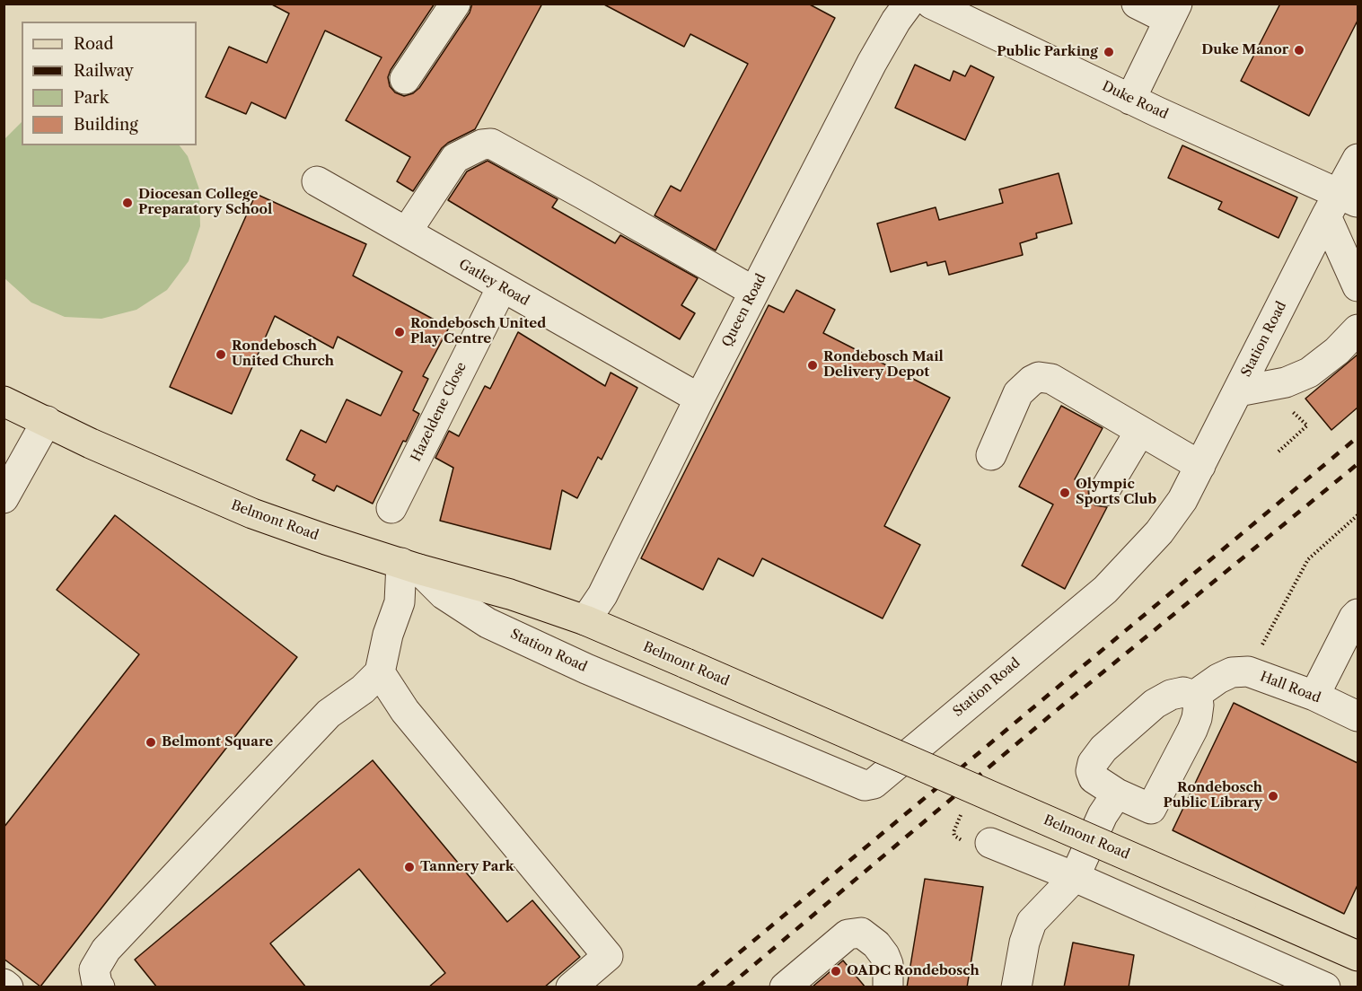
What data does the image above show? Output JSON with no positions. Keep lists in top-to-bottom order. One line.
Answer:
{"streets":{"main road":["Belmont Road"],"street":["Duke Road","Gatley Road","Queen Road","Station Road","Hazeldene Close","Hall Road"]},"crossings":[["Duke Road","Station Road"],["Gatley Road","Queen Road"],["Gatley Road","Hazeldene Close"],["Queen Road","Belmont Road"],["Station Road","Belmont Road"]],"places":["Duke Manor","Public Parking","Diocesan College Preparatory School","Rondebosch United Play Centre","Rondebosch United Church","Rondebosch Mail Delivery Depot","Olympic Sports Club","Belmont Square","Rondebosch Public Library","Tannery Park","OADC Rondebosch"],"legend":["Road","Railway","Park","Building"]}
